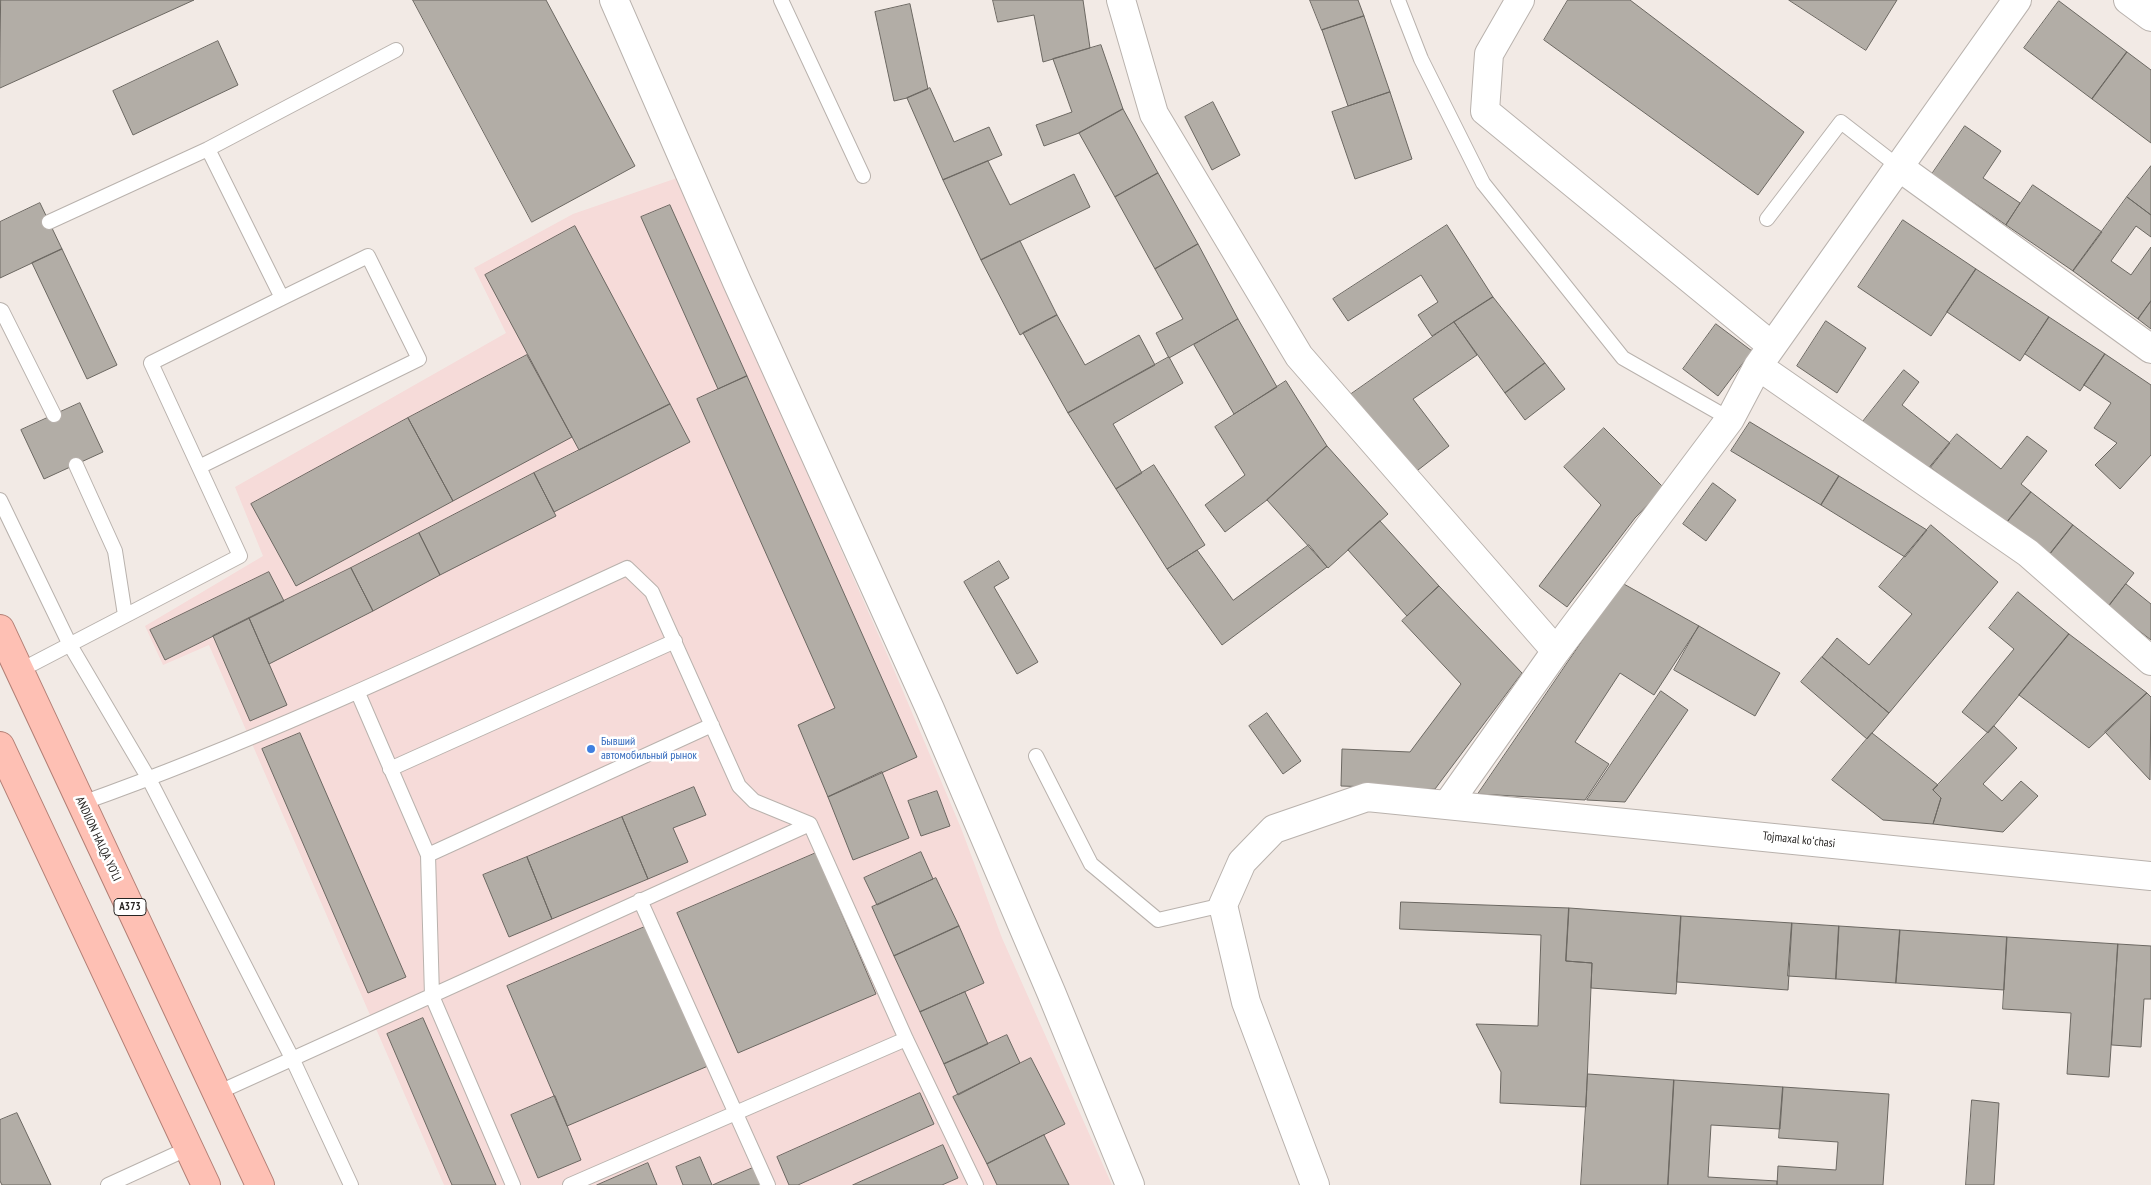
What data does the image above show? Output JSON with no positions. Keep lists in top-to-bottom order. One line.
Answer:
{"streets":{"highway":["ANDIJON HALQA YO‘LI","A373"],"street":["Tojmaxal koʻchasi"]},"places":["Бывший автомобильный рынок"]}
